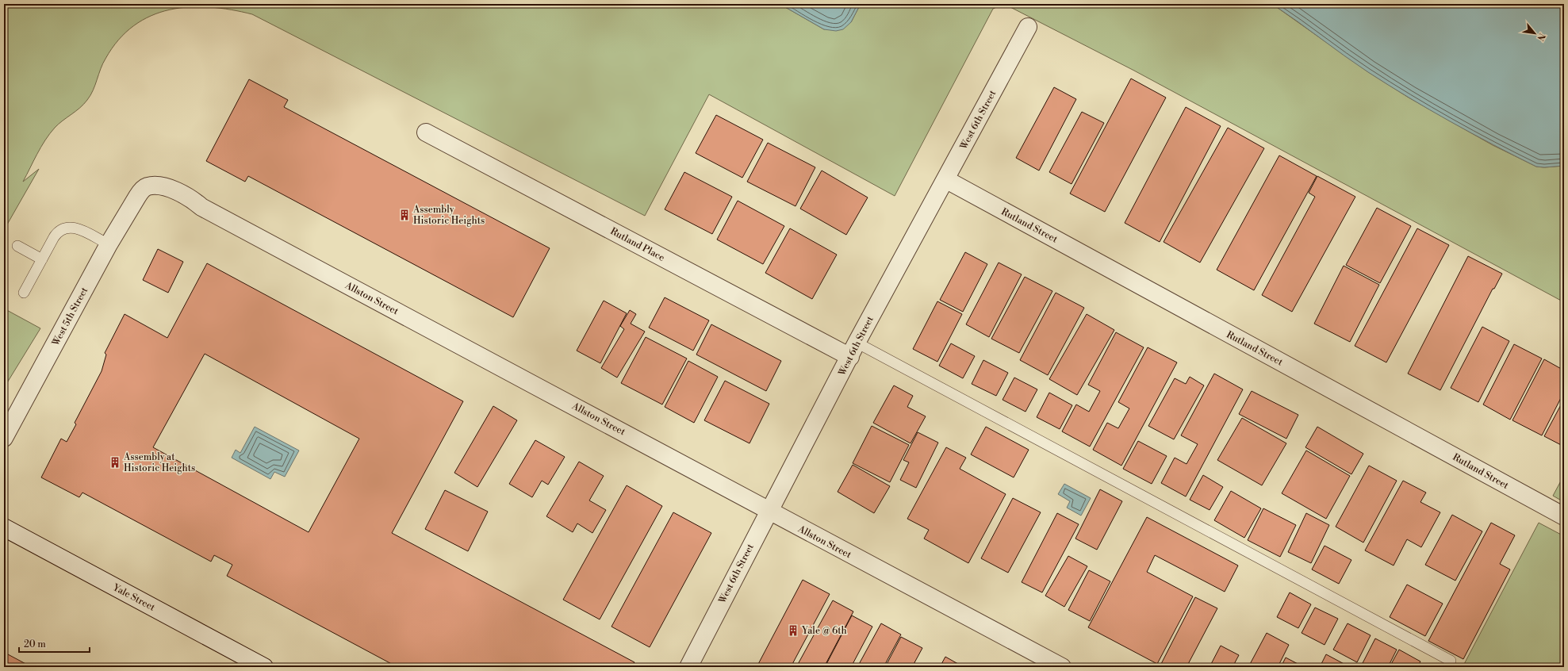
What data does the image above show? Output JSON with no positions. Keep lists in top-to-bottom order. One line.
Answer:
{"streets":{"street":["West 6th Street","Rutland Street","Rutland Place","Allston Street","West 5th Street","Yale Street"]},"crossings":[["West 6th Street","Rutland Street"],["West 6th Street","Rutland Place"],["West 6th Street","Allston Street"],["Allston Street","West 5th Street"]],"places":{"building":["Assembly Historic Heights","Assembly at Historic Heights","Yale @ 6th"]},"scale_bar":"20 m","north":"bottom right"}
